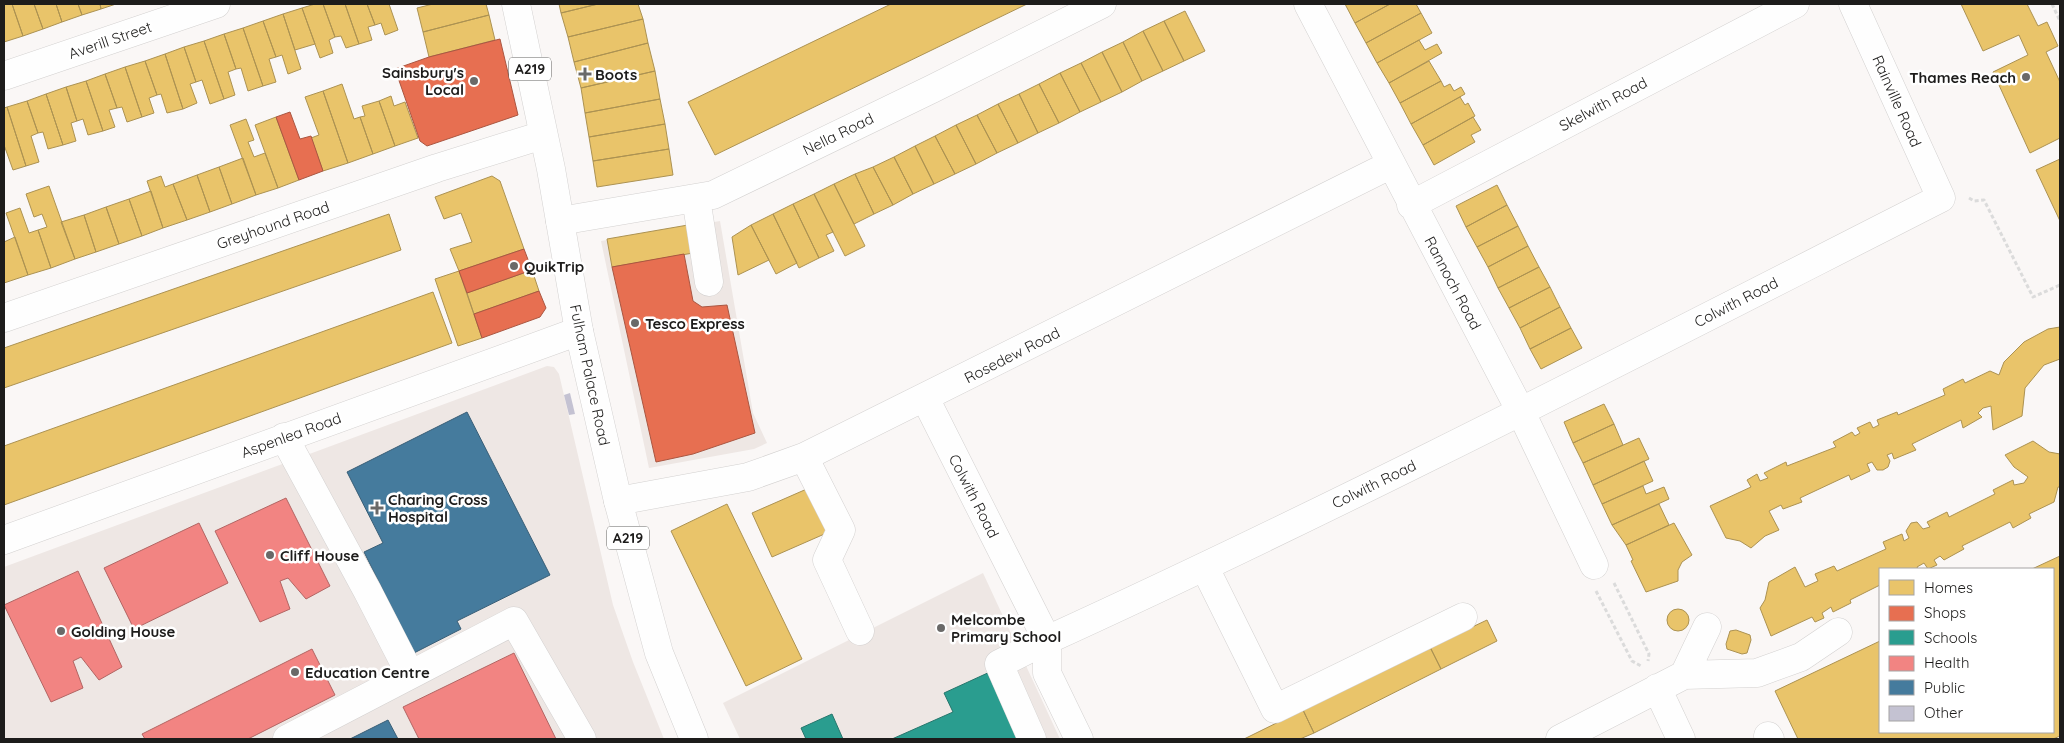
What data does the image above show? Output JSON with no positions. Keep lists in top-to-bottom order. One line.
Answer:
{"streets":{"street":["Averill Street","A219","Rainville Road","Skelwith Road","Nella Road","Greyhound Road","Rannoch Road","Colwith Road","Rosedew Road","Fulham Palace Road","Aspenlea Road"]},"crossings":[["Rainville Road","Colwith Road"],["Skelwith Road","Rannoch Road"],["Nella Road","Fulham Palace Road"],["Greyhound Road","Fulham Palace Road"],["Rannoch Road","Colwith Road"],["Rannoch Road","Rosedew Road"],["Colwith Road","Rosedew Road"],["Rosedew Road","Fulham Palace Road"],["Fulham Palace Road","Aspenlea Road"]],"places":{"health":["Boots","Charing Cross Hospital"],"other":["Thames Reach","Sainsbury's Local","QuikTrip","Tesco Express","Cliff House","Melcombe Primary School","Golding House","Education Centre"]},"legend":["Homes","Shops","Schools","Health","Public","Other"]}
